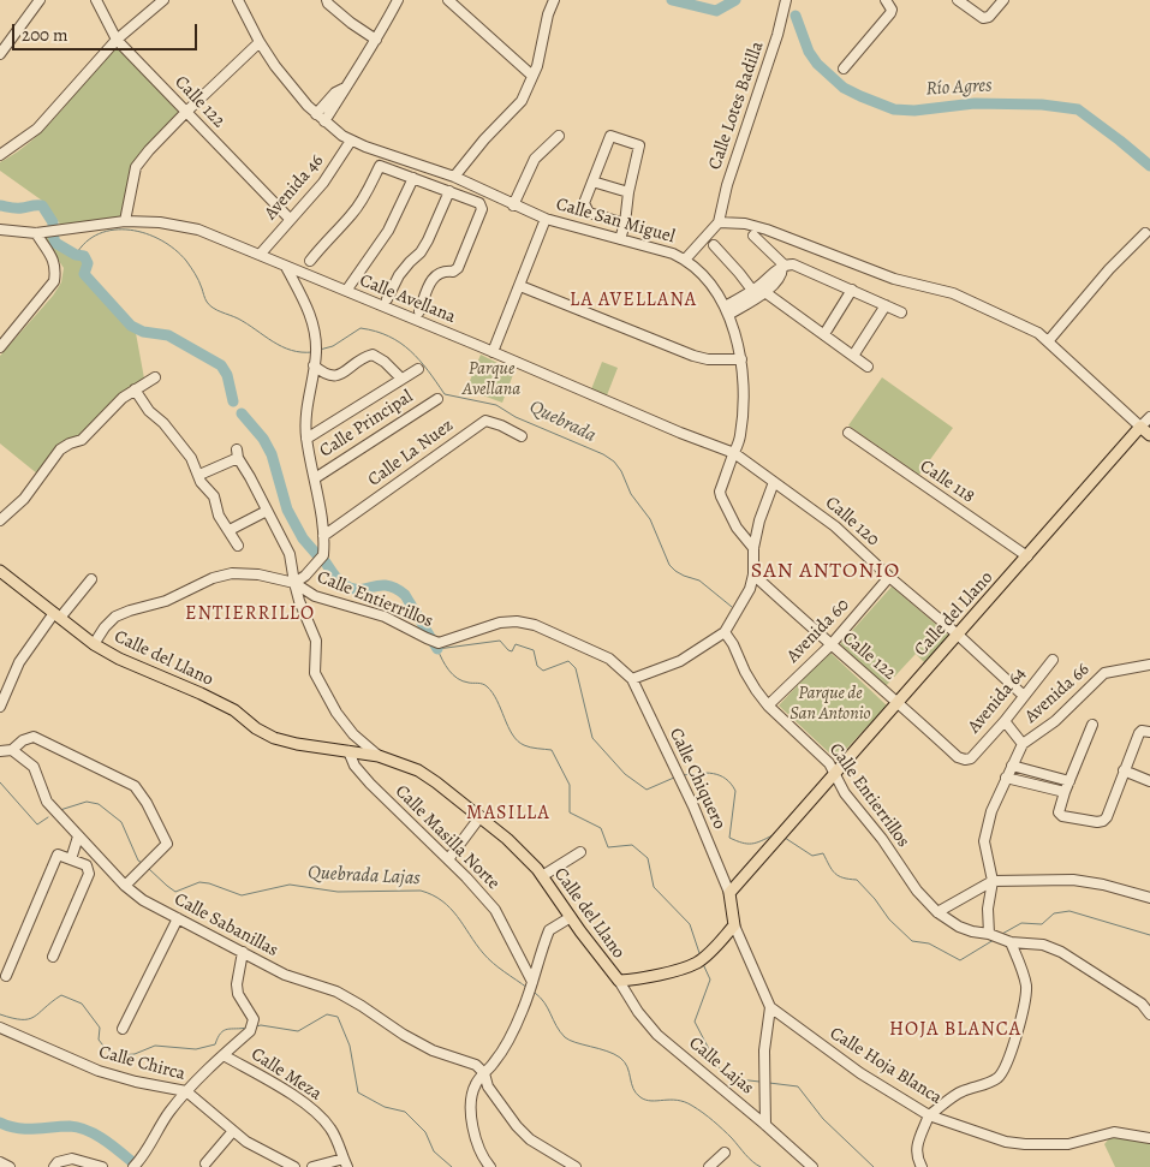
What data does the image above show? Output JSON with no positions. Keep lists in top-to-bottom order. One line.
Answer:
{"streets":{"main road":["Calle del Llano"],"street":["Calle 122","Calle Lotes Badilla","Avenida 46","Calle San Miguel","Calle Avellana","Calle Principal","Calle La Nuez","Calle 118","Calle 120","Calle Entierrillos","Avenida 60","Avenida 66","Avenida 64","Calle Chiquero","Calle Masilla Norte","Calle Sabanillas","Calle Chirca","Calle Lajas","Calle Hoja Blanca","Calle Meza"]},"crossings":[["Calle 122","Avenida 46"],["Calle 122","Calle del Llano"],["Calle 122","Avenida 60"],["Calle 122","Avenida 64"],["Calle Lotes Badilla","Calle San Miguel"],["Avenida 46","Calle San Miguel"],["Avenida 46","Calle Avellana"],["Calle Avellana","Calle 120"],["Calle 118","Calle del Llano"],["Calle 120","Calle del Llano"],["Calle 120","Avenida 60"],["Calle 120","Avenida 64"],["Calle Entierrillos","Calle del Llano"],["Calle Entierrillos","Avenida 60"],["Calle Entierrillos","Calle Chiquero"],["Calle del Llano","Calle Chiquero"],["Calle del Llano","Calle Masilla Norte"],["Calle del Llano","Calle Lajas"],["Calle del Llano","Calle Hoja Blanca"]],"districts":["LA AVELLANA","SAN ANTONIO","ENTIERRILLO","MASILLA","HOJA BLANCA"],"water":["Río Agres","Quebrada","Quebrada Lajas"],"parks":["Parque Avellana","Parque de San Antonio"],"scale_bar":"200 m"}
